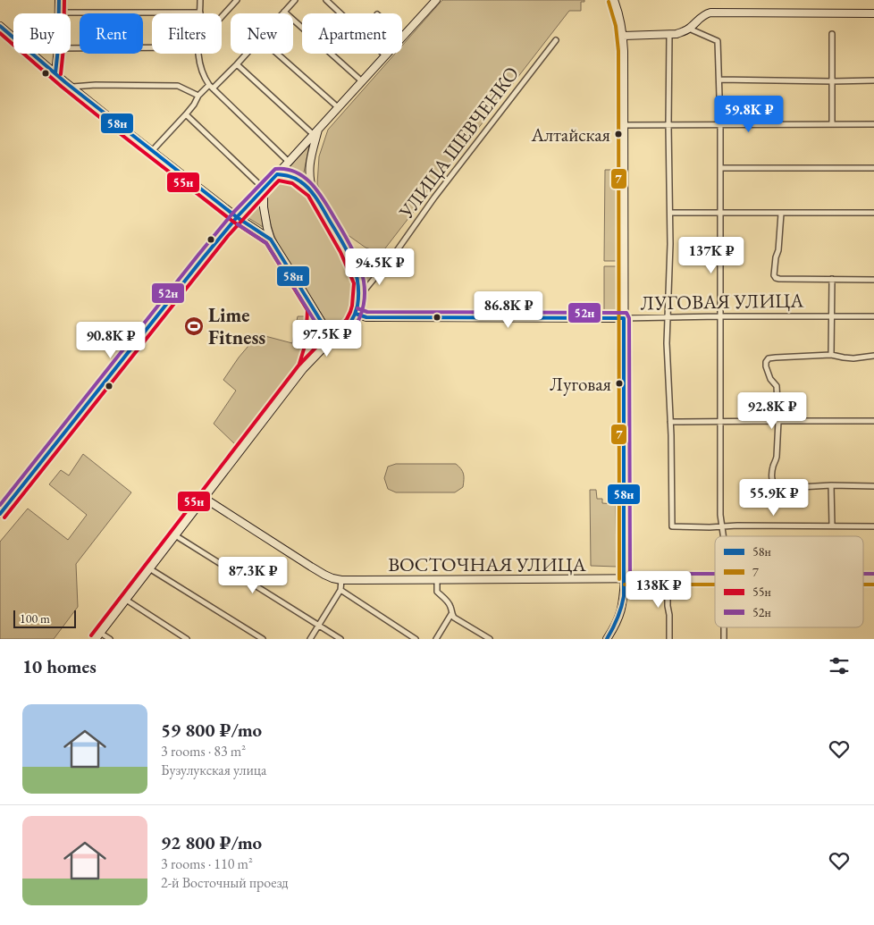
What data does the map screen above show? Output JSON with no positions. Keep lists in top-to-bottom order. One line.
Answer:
{"streets":{"main road":["ЛУГОВАЯ УЛИЦА","ВОСТОЧНАЯ УЛИЦА"],"street":["УЛИЦА ШЕВЧЕНКО"]},"places":{"other":["Алтайская","Луговая"],"sports":["Lime Fitness"]},"lines":["transit line 58н","transit line 55н","transit line 7","transit line 52н"],"legend":["58н","7","55н","52н"],"scale_bar":"100 m","page":{"chip":["Buy","Rent","Filters","New","Apartment"],"price":["59.8K ₽","137K ₽","94.5K ₽","86.8K ₽","97.5K ₽","90.8K ₽","92.8K ₽","55.9K ₽","87.3K ₽","138K ₽"],"scale":"100 m","heading":"10 homes","list":[{"name":"59 800 ₽/mo","note":"3 rooms · 83 m² · Бузулукская улица"},{"name":"92 800 ₽/mo","note":"3 rooms · 110 m² · 2-й Восточный проезд"}]}}
